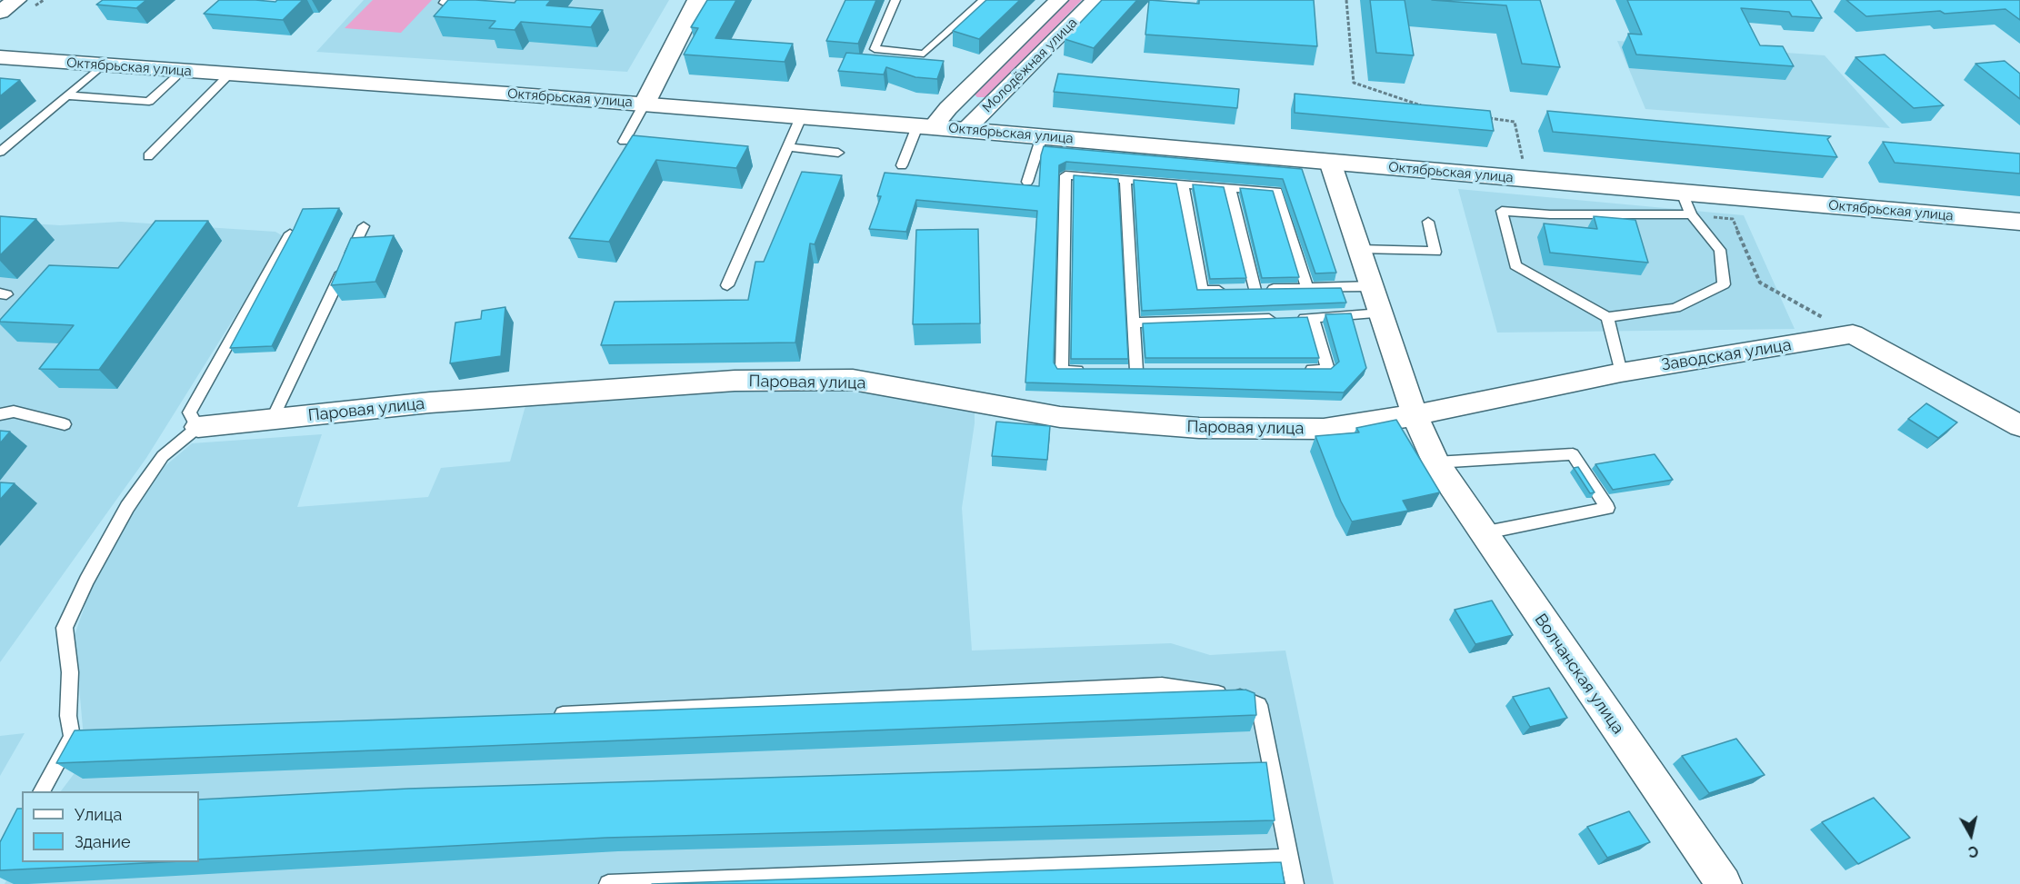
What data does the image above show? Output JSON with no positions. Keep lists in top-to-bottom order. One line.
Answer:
{"streets":{"main road":["Октябрьская улица"],"street":["Молодёжная улица","Заводская улица","Паровая улица","Волчанская улица"]},"crossings":[["Молодёжная улица","Октябрьская улица"],["Октябрьская улица","Волчанская улица"],["Заводская улица","Паровая улица"],["Заводская улица","Волчанская улица"],["Паровая улица","Волчанская улица"]],"legend":["Улица","Здание"],"north":"bottom"}
